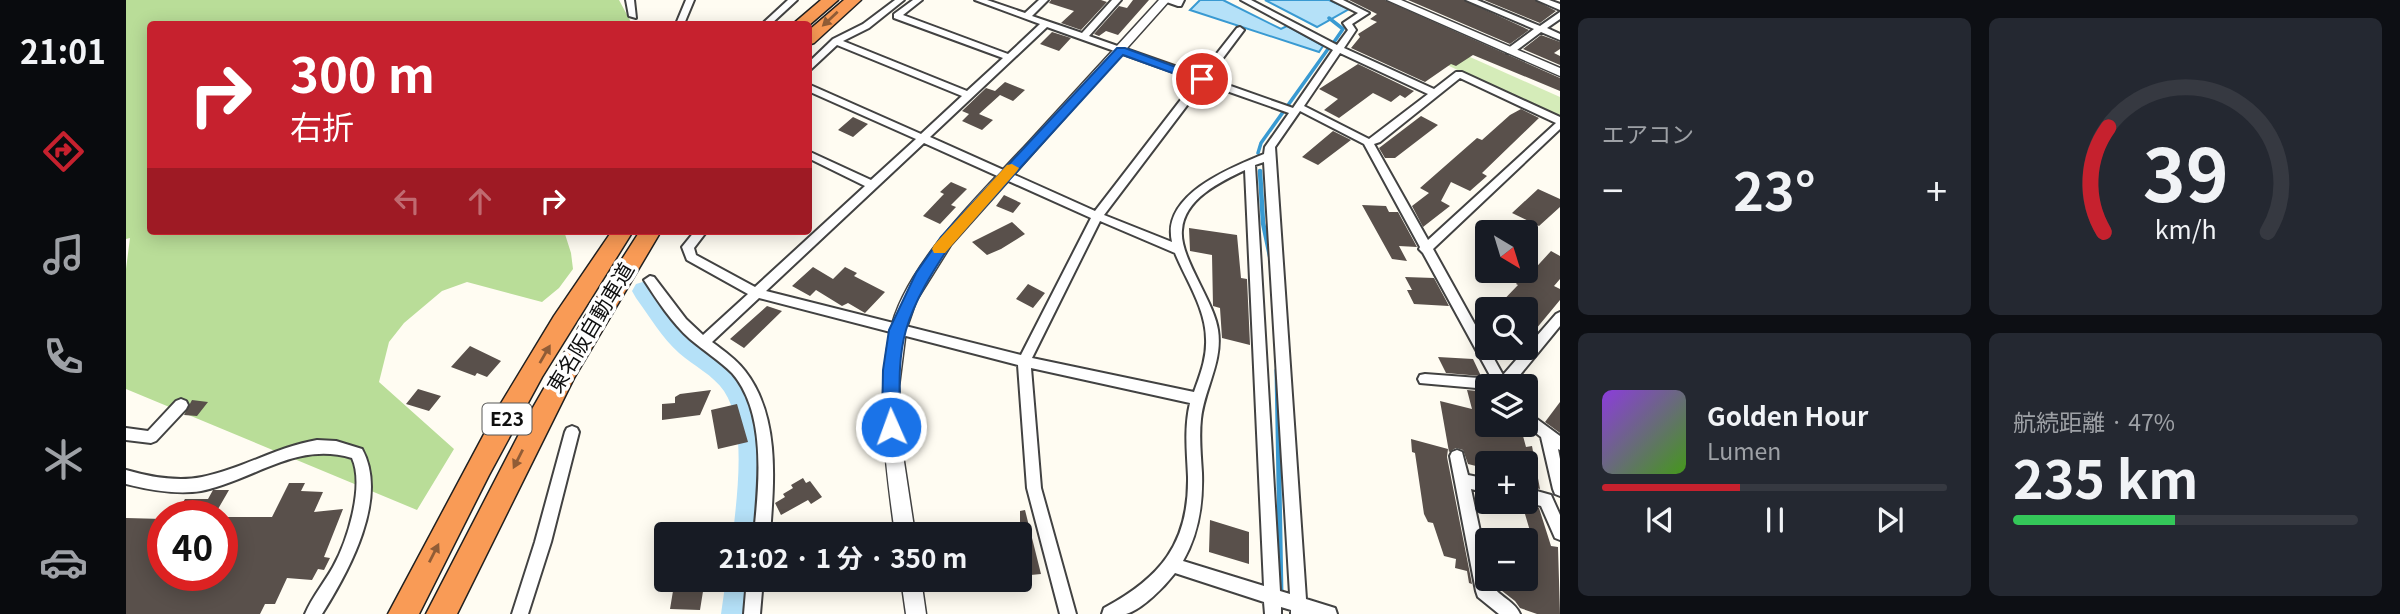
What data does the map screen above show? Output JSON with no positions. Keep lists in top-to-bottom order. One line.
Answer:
{"streets":{"highway":["東名阪自動車道","E23"]},"north":"bottom right","page":{"tabs":"21:01","tile":["エアコン",["航続距離 · 47%","235 km"]],"turn":["300 m","右折"],"heat":["−","23°","+"],"map_buttons":["+","−"],"song":["Golden Hour","Lumen"],"limit":"40","trip":"21:02 · 1 分 · 350 m","gauge":["39","km/h"]}}
